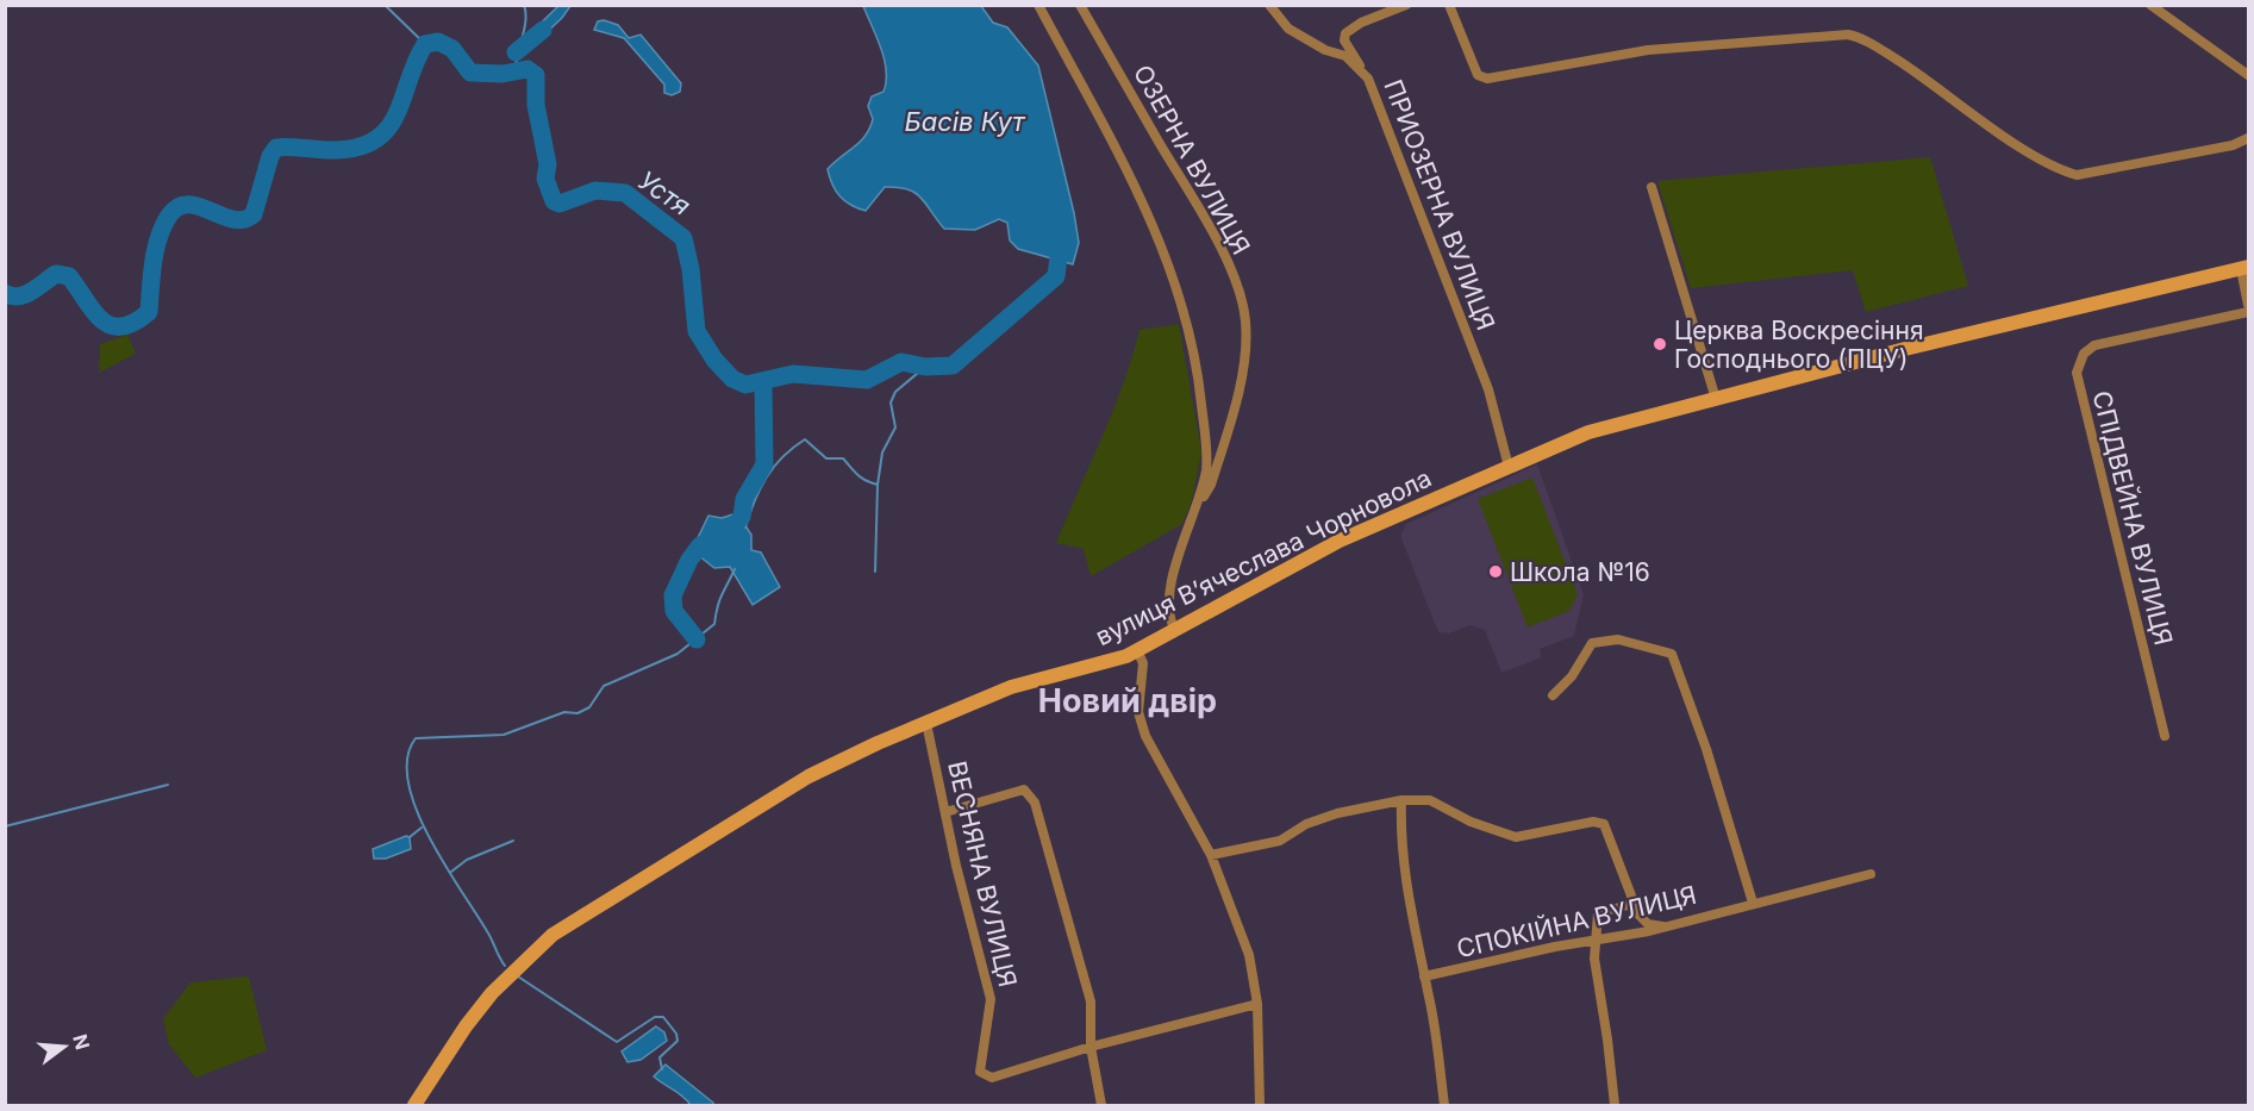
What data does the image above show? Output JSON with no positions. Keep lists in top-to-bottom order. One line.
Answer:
{"streets":{"main road":["вулиця Вʼячеслава Чорновола"],"street":["ОЗЕРНА ВУЛИЦЯ","ПРИОЗЕРНА ВУЛИЦЯ","СПІДВЕЙНА ВУЛИЦЯ","ВЕСНЯНА ВУЛИЦЯ","СПОКІЙНА ВУЛИЦЯ"]},"crossings":[["ПРИОЗЕРНА ВУЛИЦЯ","вулиця Вʼячеслава Чорновола"],["вулиця Вʼячеслава Чорновола","ВЕСНЯНА ВУЛИЦЯ"]],"districts":["Новий двір"],"water":["Басів Кут","Устя"],"places":["Церква Воскресіння Господнього (ПЦУ)","Школа №16"],"north":"right"}
